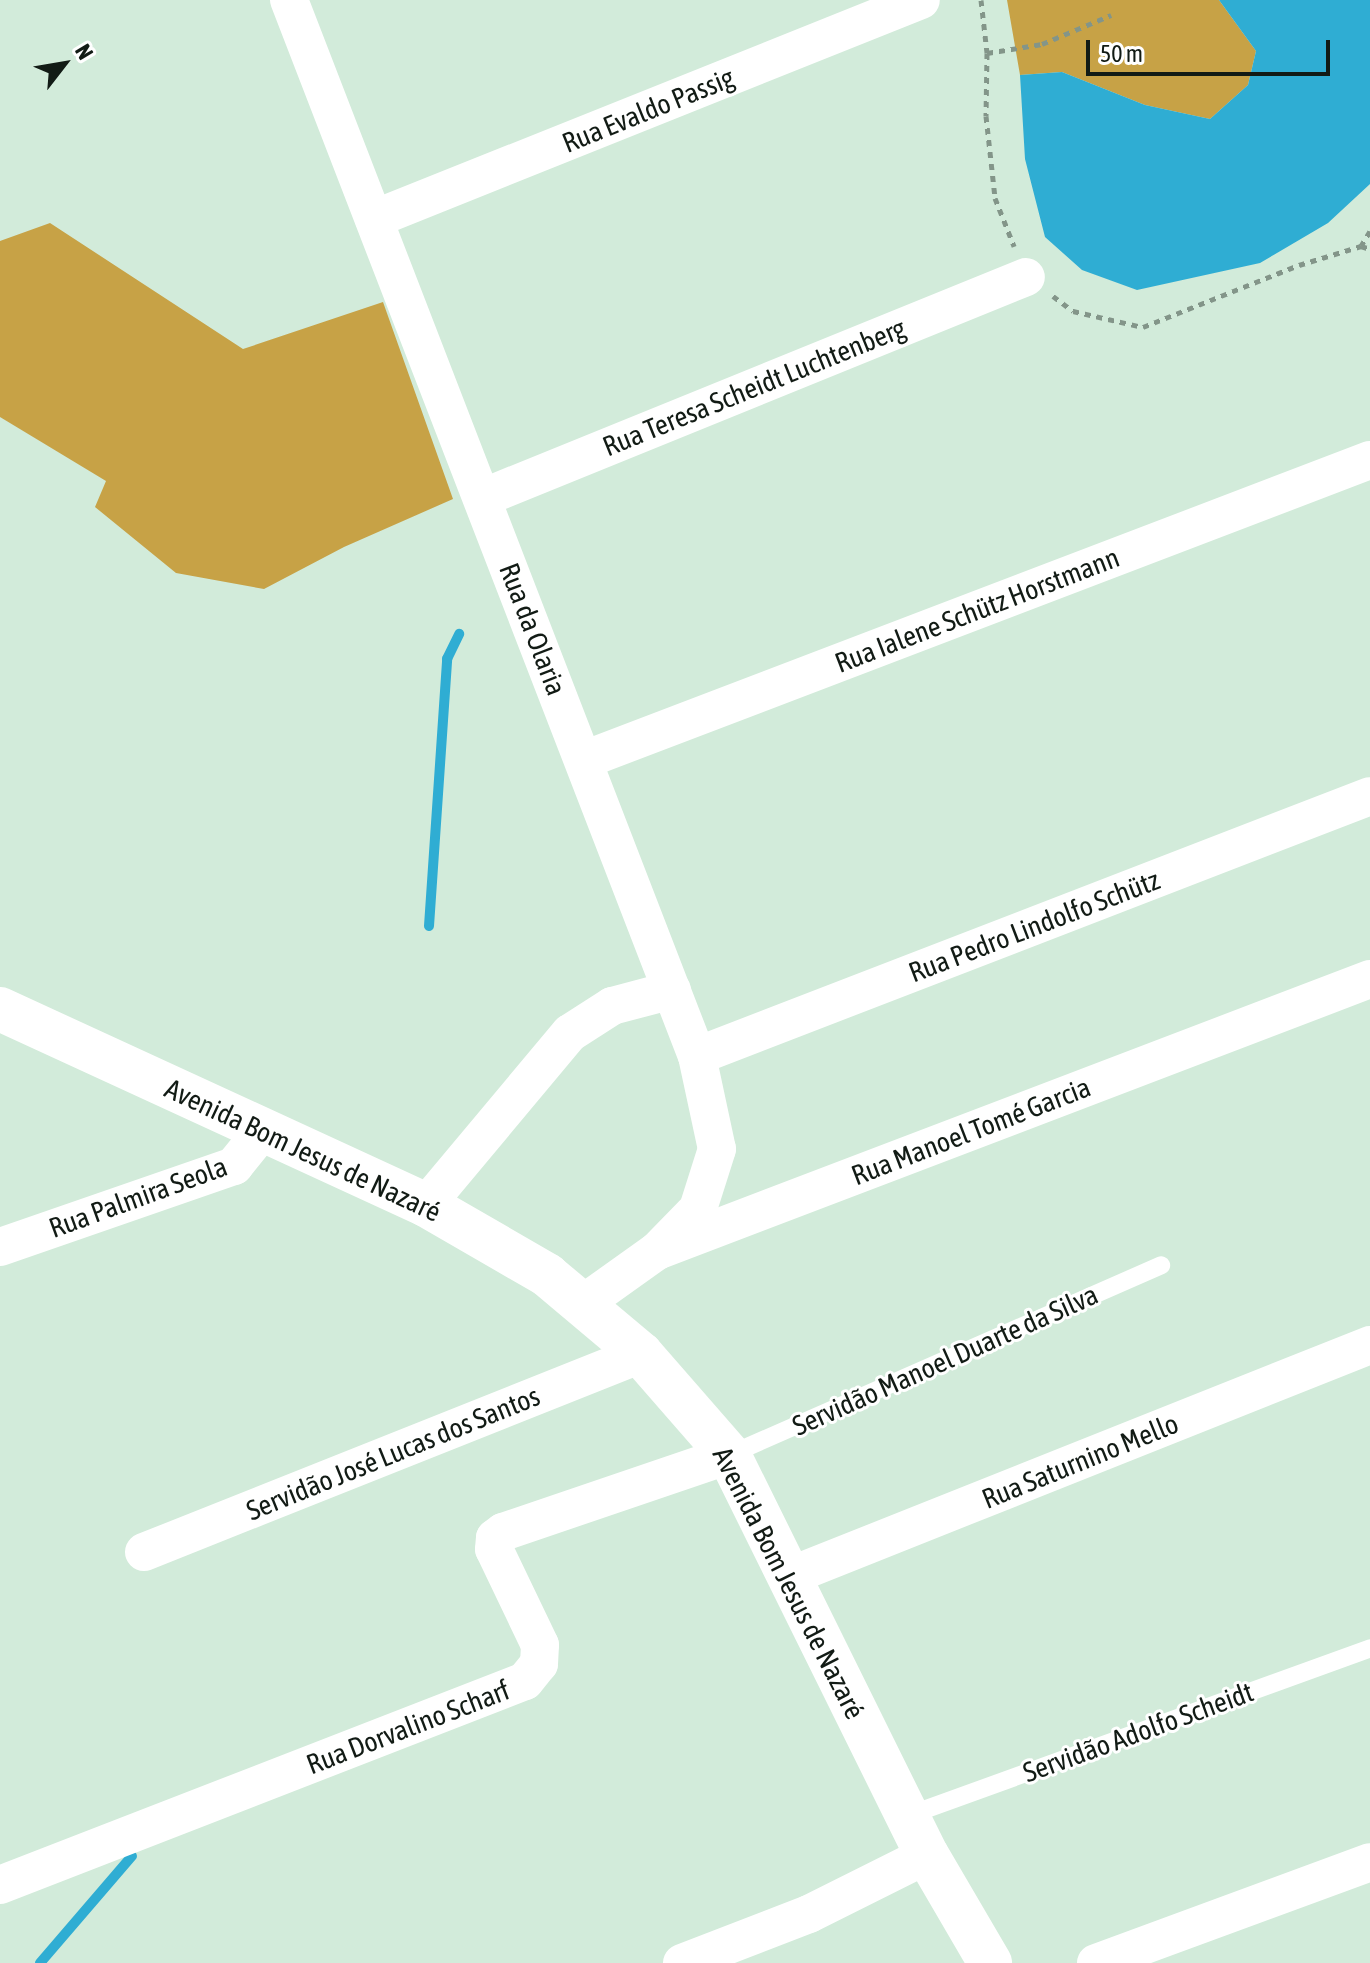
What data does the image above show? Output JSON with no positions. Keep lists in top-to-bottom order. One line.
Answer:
{"streets":{"main road":["Avenida Bom Jesus de Nazaré"],"street":["Rua Evaldo Passig","Rua Teresa Scheidt Luchtenberg","Rua Ialene Schütz Horstmann","Rua da Olaria","Rua Pedro Lindolfo Schütz","Rua Manoel Tomé Garcia","Rua Palmira Seola","Servidão José Lucas dos Santos","Rua Saturnino Mello","Rua Dorvalino Scharf"],"lane":["Servidão Manoel Duarte da Silva","Servidão Adolfo Scheidt"]},"crossings":[["Rua Evaldo Passig","Rua da Olaria"],["Rua Teresa Scheidt Luchtenberg","Rua da Olaria"],["Rua Ialene Schütz Horstmann","Rua da Olaria"],["Rua da Olaria","Rua Pedro Lindolfo Schütz"],["Rua da Olaria","Rua Manoel Tomé Garcia"],["Rua Manoel Tomé Garcia","Avenida Bom Jesus de Nazaré"],["Avenida Bom Jesus de Nazaré","Rua Palmira Seola"],["Avenida Bom Jesus de Nazaré","Servidão Manoel Duarte da Silva"],["Avenida Bom Jesus de Nazaré","Servidão José Lucas dos Santos"],["Avenida Bom Jesus de Nazaré","Rua Saturnino Mello"],["Avenida Bom Jesus de Nazaré","Rua Dorvalino Scharf"],["Avenida Bom Jesus de Nazaré","Servidão Adolfo Scheidt"],["Servidão Manoel Duarte da Silva","Rua Dorvalino Scharf"]],"scale_bar":"50 m","north":"top right"}
